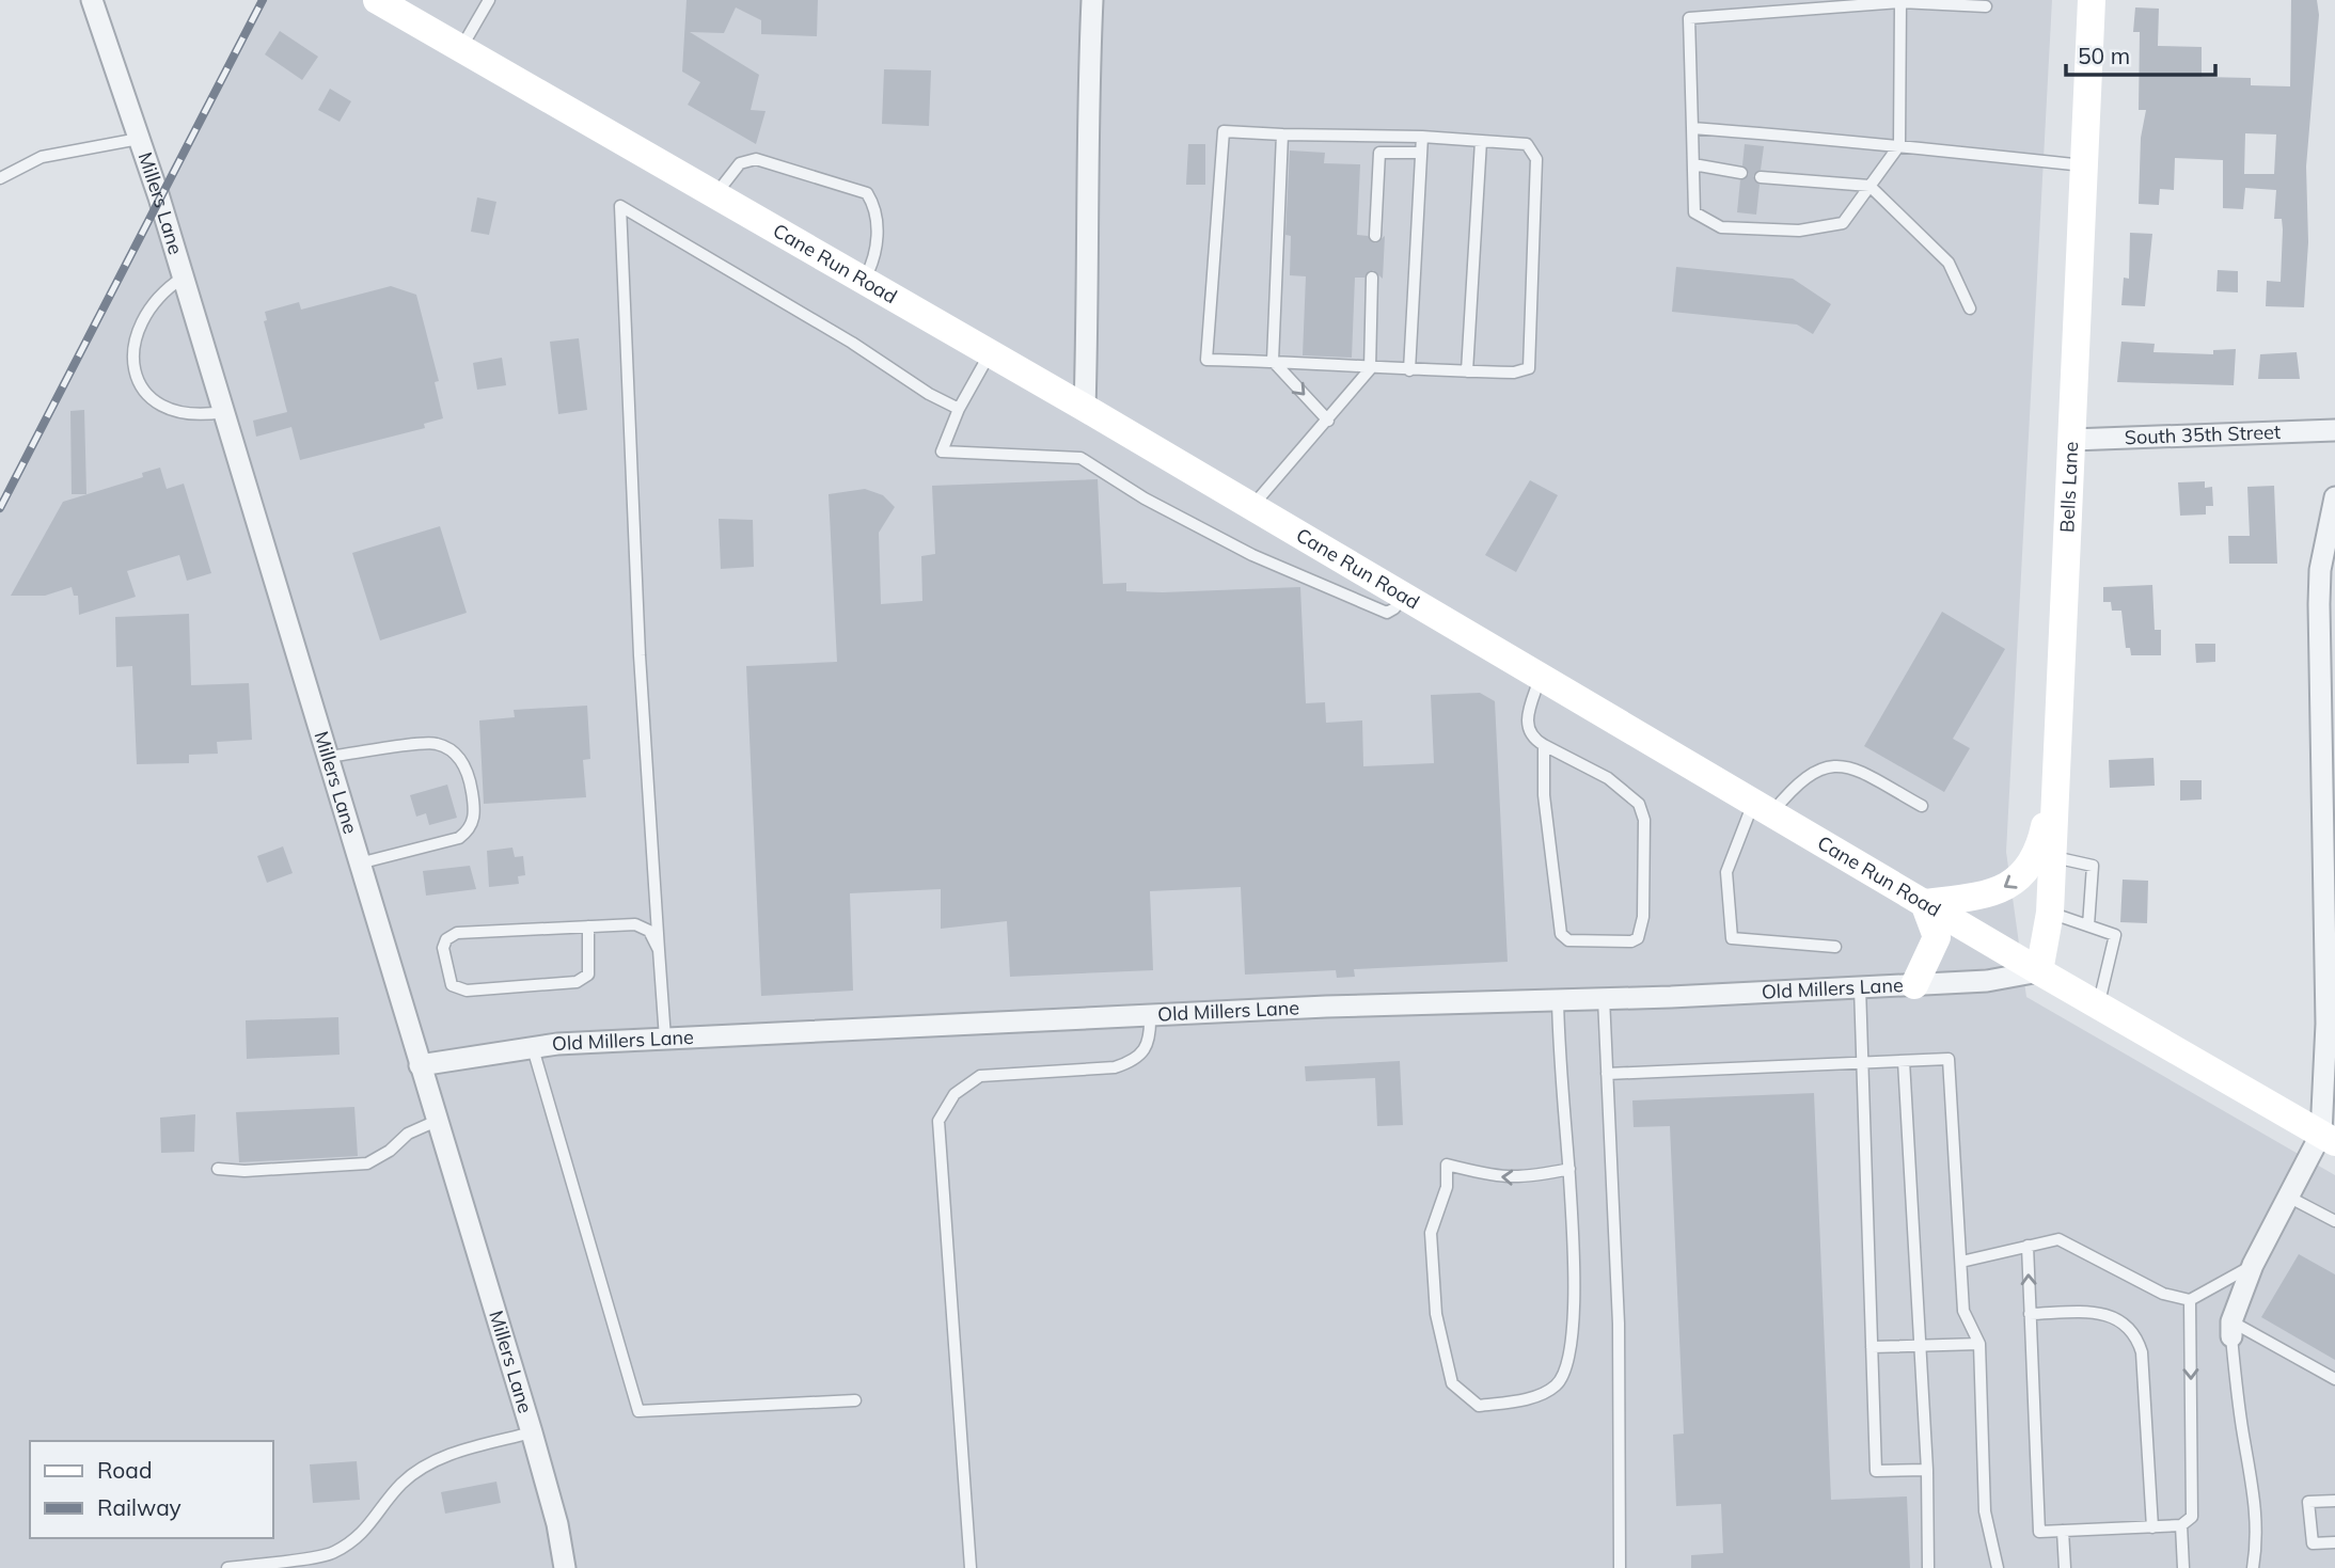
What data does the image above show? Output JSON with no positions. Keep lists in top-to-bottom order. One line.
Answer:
{"streets":{"main road":["Cane Run Road","Bells Lane"],"street":["Millers Lane","South 35th Street","Old Millers Lane"]},"crossings":[["Millers Lane","Old Millers Lane"],["Cane Run Road","Bells Lane"],["Cane Run Road","Old Millers Lane"],["South 35th Street","Bells Lane"],["Bells Lane","Old Millers Lane"]],"legend":["Road","Railway"],"scale_bar":"50 m"}
